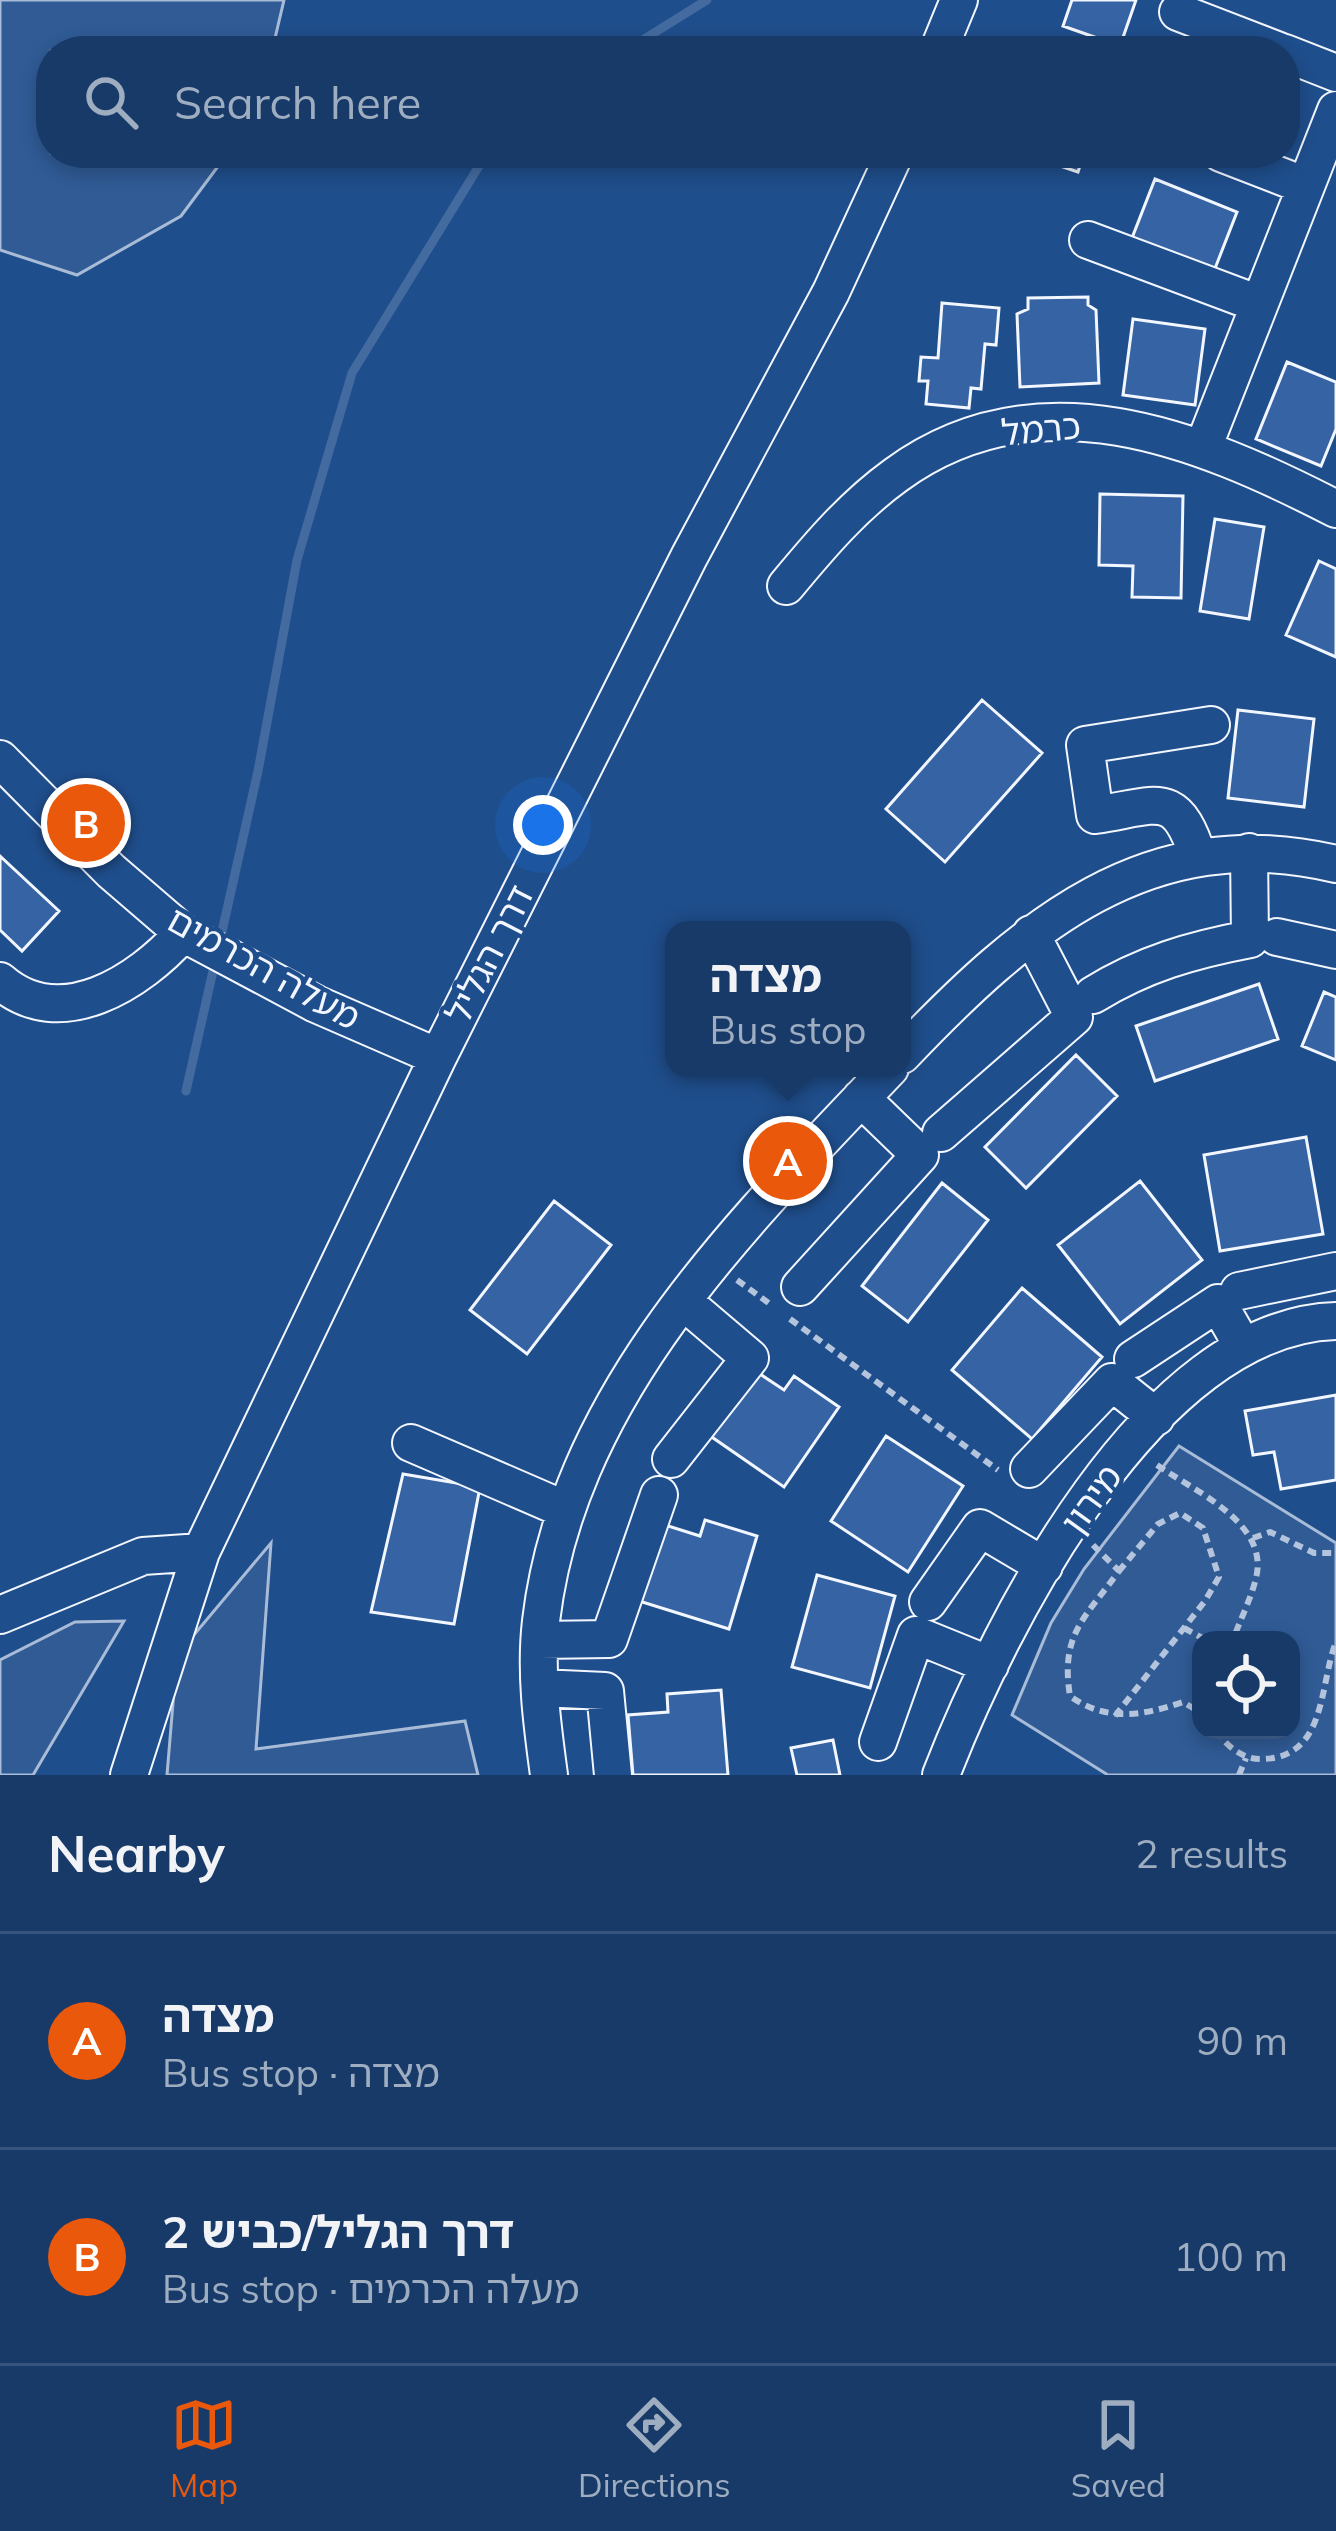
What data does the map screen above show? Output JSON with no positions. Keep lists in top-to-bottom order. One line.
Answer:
{"streets":{"street":["כרמל","דרך הגליל","מעלה הכרמים","מירון"]},"crossings":[["דרך הגליל","מעלה הכרמים"]],"page":{"search":"Search here","pins":["B","A"],"popup":["מצדה","Bus stop"],"heading":["Nearby","2 results"],"list":[{"mark":"A","name":"מצדה","note":"Bus stop · מצדה","value":"90 m"},{"mark":"B","name":"דרך הגליל/כביש 2","note":"Bus stop · מעלה הכרמים","value":"100 m"}],"nav":["Map","Directions","Saved"]}}
